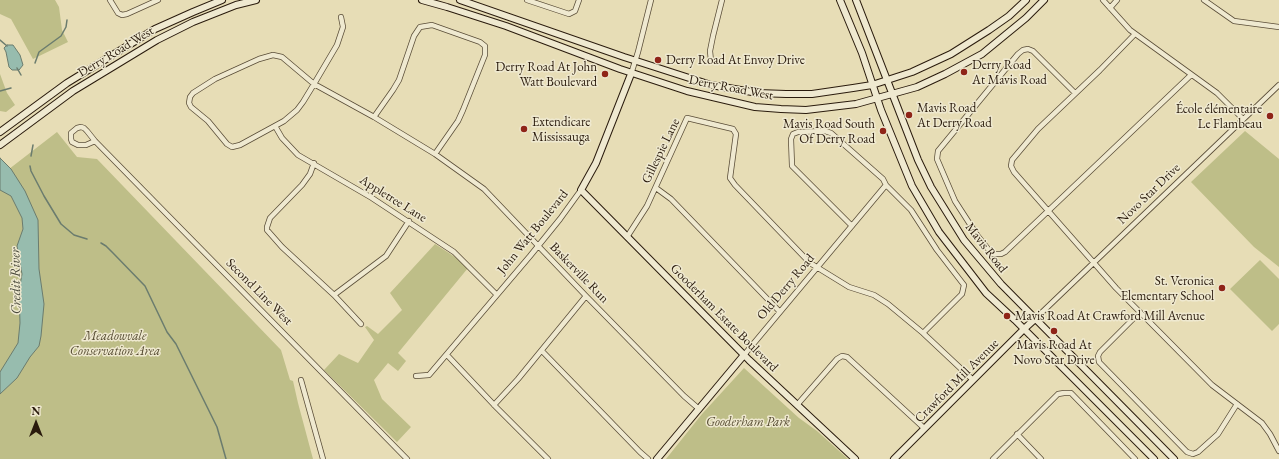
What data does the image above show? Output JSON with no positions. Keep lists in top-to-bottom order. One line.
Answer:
{"streets":{"main road":["Derry Road West","John Watt Boulevard","Mavis Road","Old Derry Road","Gooderham Estate Boulevard","Crawford Mill Avenue"],"street":["Gillespie Lane","Novo Star Drive","Appletree Lane","Baskerville Run","Second Line West"]},"crossings":[["Derry Road West","John Watt Boulevard"],["Derry Road West","Mavis Road"],["Gillespie Lane","Old Derry Road"],["Gillespie Lane","Gooderham Estate Boulevard"],["Novo Star Drive","Mavis Road"],["Novo Star Drive","Crawford Mill Avenue"],["Appletree Lane","John Watt Boulevard"],["Appletree Lane","Baskerville Run"],["John Watt Boulevard","Baskerville Run"],["John Watt Boulevard","Gooderham Estate Boulevard"],["Mavis Road","Crawford Mill Avenue"],["Baskerville Run","Old Derry Road"],["Old Derry Road","Gooderham Estate Boulevard"]],"water":["Credit River"],"parks":["Meadowvale Conservation Area","Gooderham Park"],"places":["Derry Road At Envoy Drive","Derry Road At Mavis Road","Derry Road At John Watt Boulevard","Mavis Road At Derry Road","École élémentaire Le Flambeau","Extendicare Mississauga","Mavis Road South Of Derry Road","St. Veronica Elementary School","Mavis Road At Crawford Mill Avenue","Mavis Road At Novo Star Drive"],"north":"top"}
